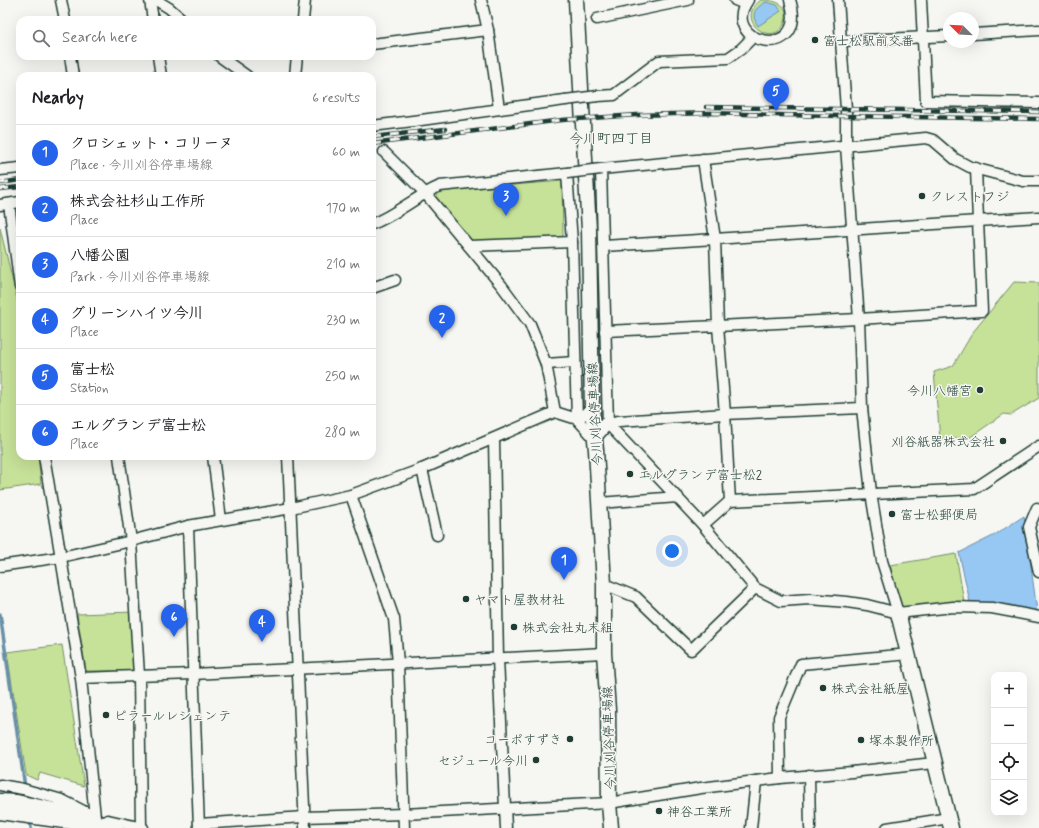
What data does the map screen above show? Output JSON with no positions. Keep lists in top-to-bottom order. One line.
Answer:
{"streets":{"main road":["今川刈谷停車場線"]},"districts":["今川町四丁目"],"places":["富士松駅前交番","クレストフジ","今川八幡宮","刈谷紙器株式会社","エルグランデ富士松2","富士松郵便局","ヤマト屋教材社","株式会社丸末組","株式会社紙屋","ピラールレシェンテ","コーポすずき","塚本製作所","セジュール今川","神谷工業所"],"north":"top left","page":{"search":"Search here","heading":["Nearby","6 results"],"pins":["5","3","2","1","6","4"],"list":[{"mark":"1","name":"クロシェット・コリーヌ","note":"Place · 今川刈谷停車場線","value":"60 m"},{"mark":"2","name":"株式会社杉山工作所","note":"Place","value":"170 m"},{"mark":"3","name":"八幡公園","note":"Park · 今川刈谷停車場線","value":"210 m"},{"mark":"4","name":"グリーンハイツ今川","note":"Place","value":"230 m"},{"mark":"5","name":"富士松","note":"Station","value":"250 m"},{"mark":"6","name":"エルグランデ富士松","note":"Place","value":"280 m"}],"map_buttons":["+","−"]}}
